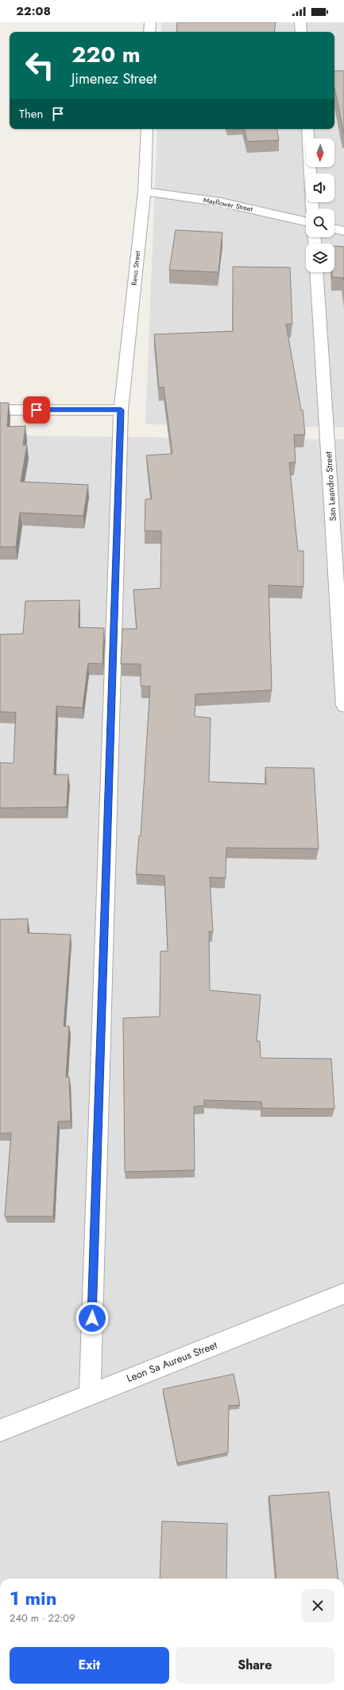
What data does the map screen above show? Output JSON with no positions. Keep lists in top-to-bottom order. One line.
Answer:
{"streets":{"street":["Mayflower Street","Reno Street","San Leandro Street","Leon Sa Aureus Street"]},"crossings":[["Mayflower Street","Reno Street"],["Reno Street","Leon Sa Aureus Street"]],"north":"bottom","page":{"status":"22:08","turn":["220 m","Jimenez Street"],"then":"Then","heading":["1 min","240 m · 22:09"],"buttons":["Exit","Share"]}}
